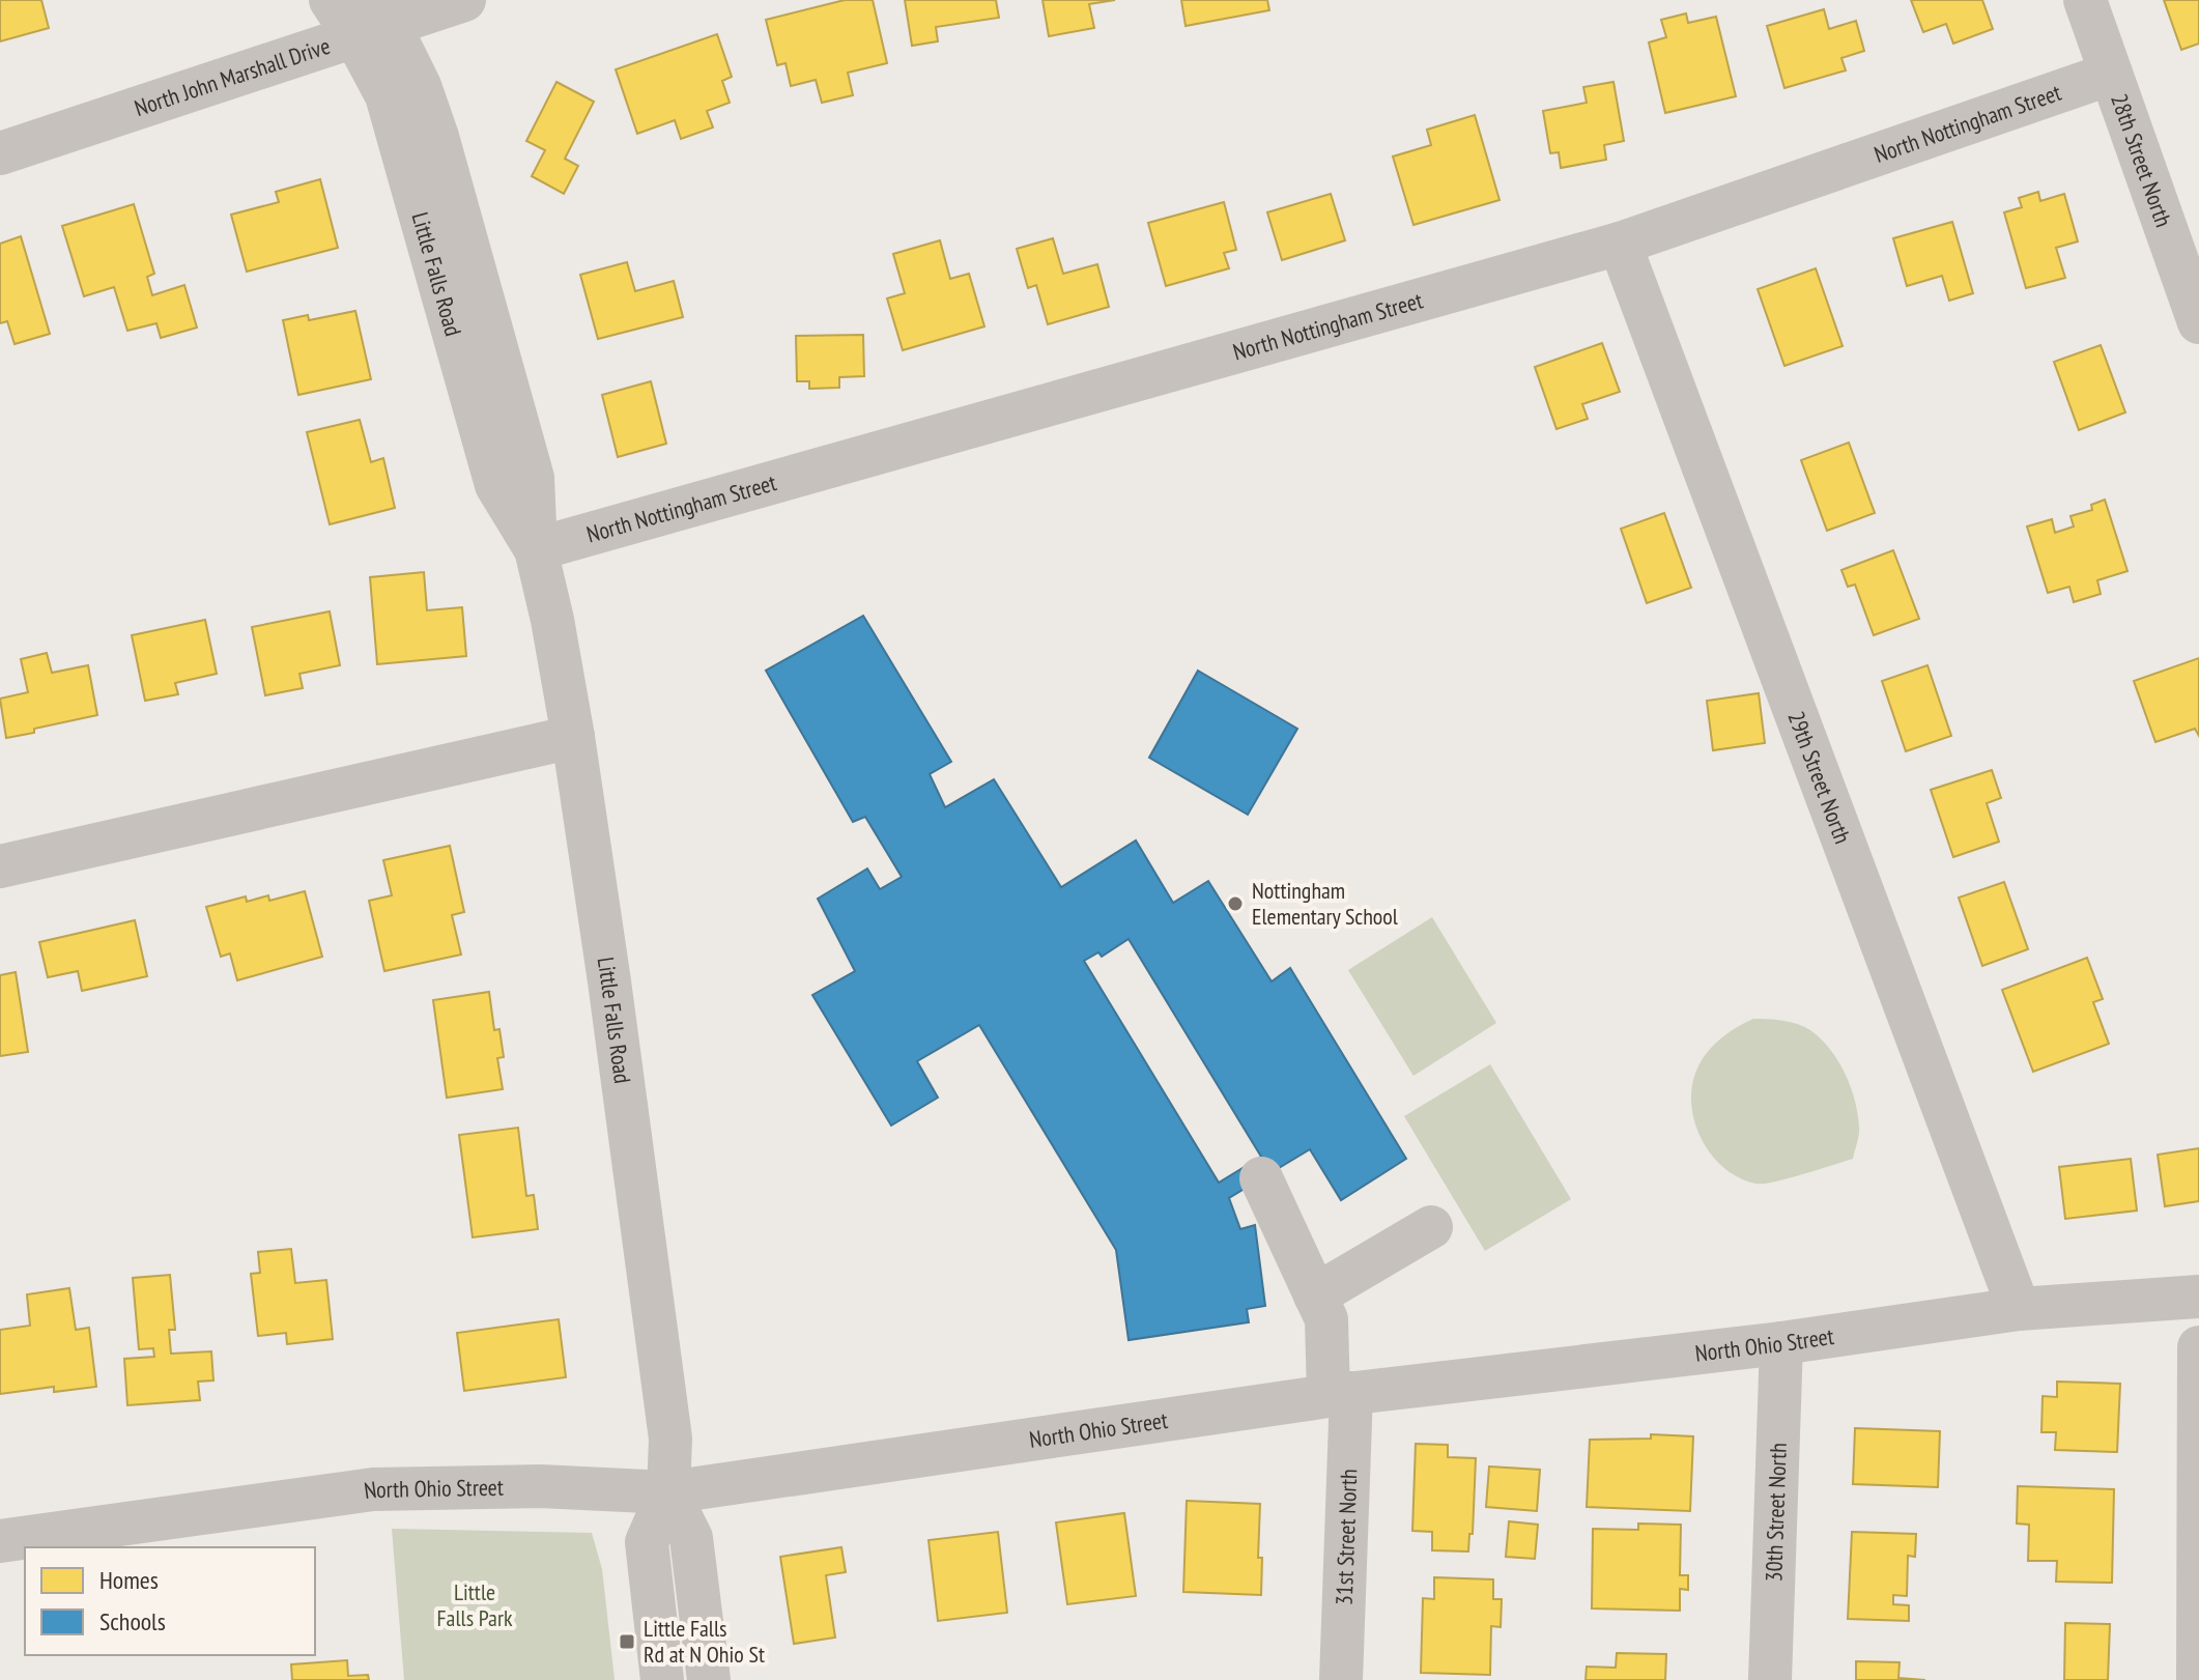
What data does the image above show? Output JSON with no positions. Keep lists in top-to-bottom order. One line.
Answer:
{"streets":{"street":["North John Marshall Drive","North Nottingham Street","28th Street North","Little Falls Road","29th Street North","North Ohio Street","30th Street North","31st Street North"]},"crossings":[["North John Marshall Drive","Little Falls Road"],["North Nottingham Street","28th Street North"],["North Nottingham Street","Little Falls Road"],["North Nottingham Street","29th Street North"],["Little Falls Road","North Ohio Street"],["29th Street North","North Ohio Street"],["North Ohio Street","30th Street North"],["North Ohio Street","31st Street North"]],"parks":["Little Falls Park"],"places":{"other":["Nottingham Elementary School"],"transit":["Little Falls Rd at N Ohio St"]},"legend":["Homes","Schools"]}
